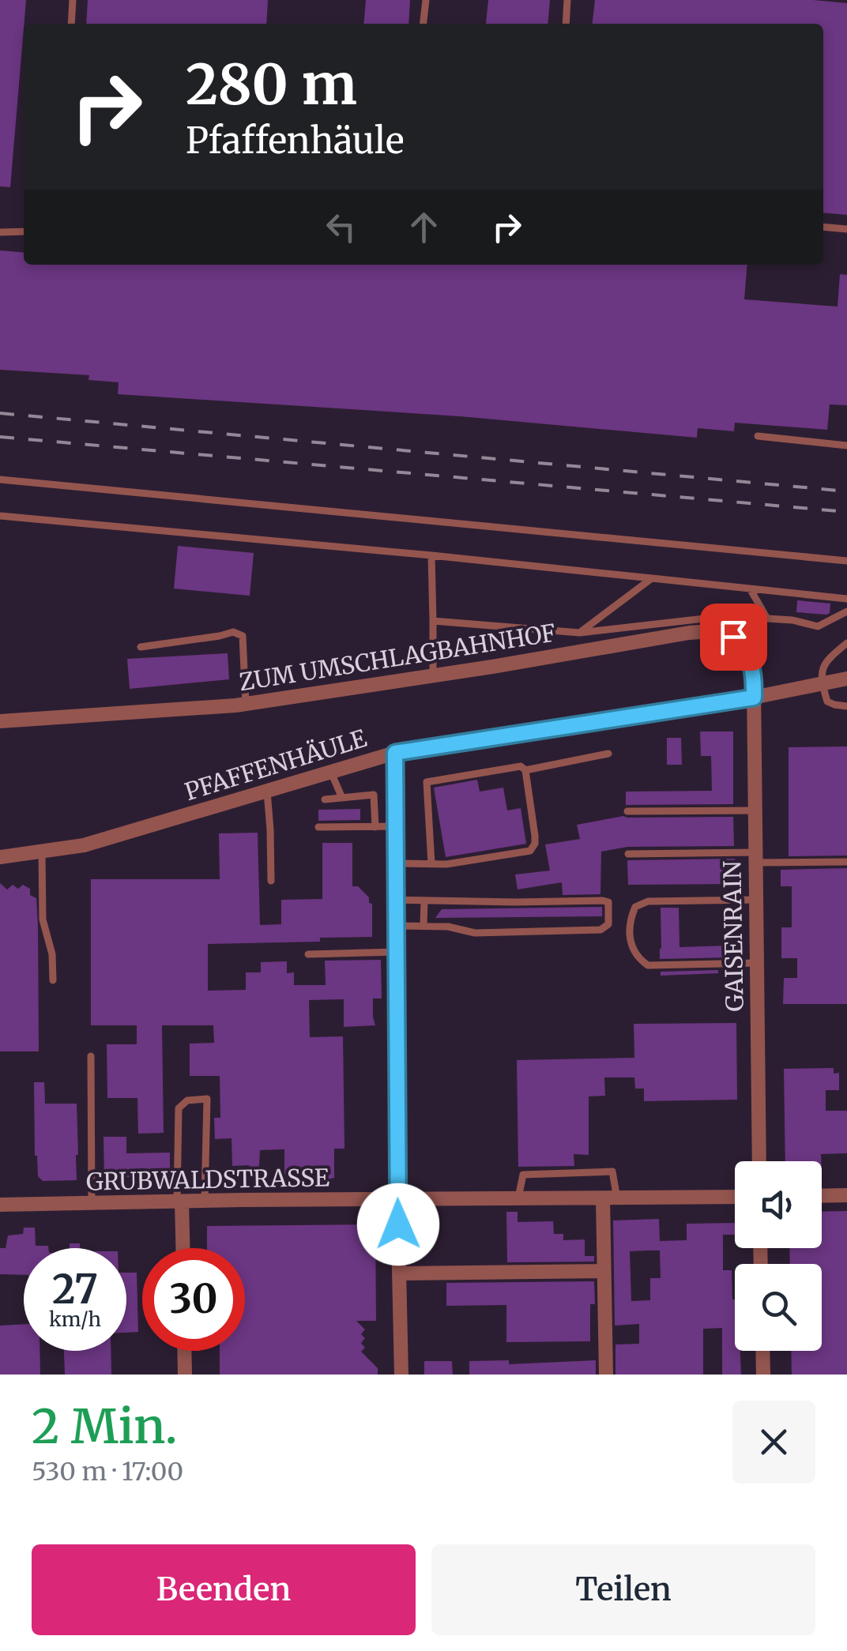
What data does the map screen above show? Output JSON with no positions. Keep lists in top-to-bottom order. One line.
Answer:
{"streets":{"street":["ZUM UMSCHLAGBAHNHOF","PFAFFENHÄULE","GAISENRAIN","GRUBWALDSTRASSE"]},"crossings":[["ZUM UMSCHLAGBAHNHOF","PFAFFENHÄULE"],["ZUM UMSCHLAGBAHNHOF","GAISENRAIN"],["PFAFFENHÄULE","GAISENRAIN"]],"page":{"turn":["280 m","Pfaffenhäule"],"speed":"27 km/h","limit":"30","heading":["2 Min.","530 m · 17:00"],"buttons":["Beenden","Teilen"]}}
